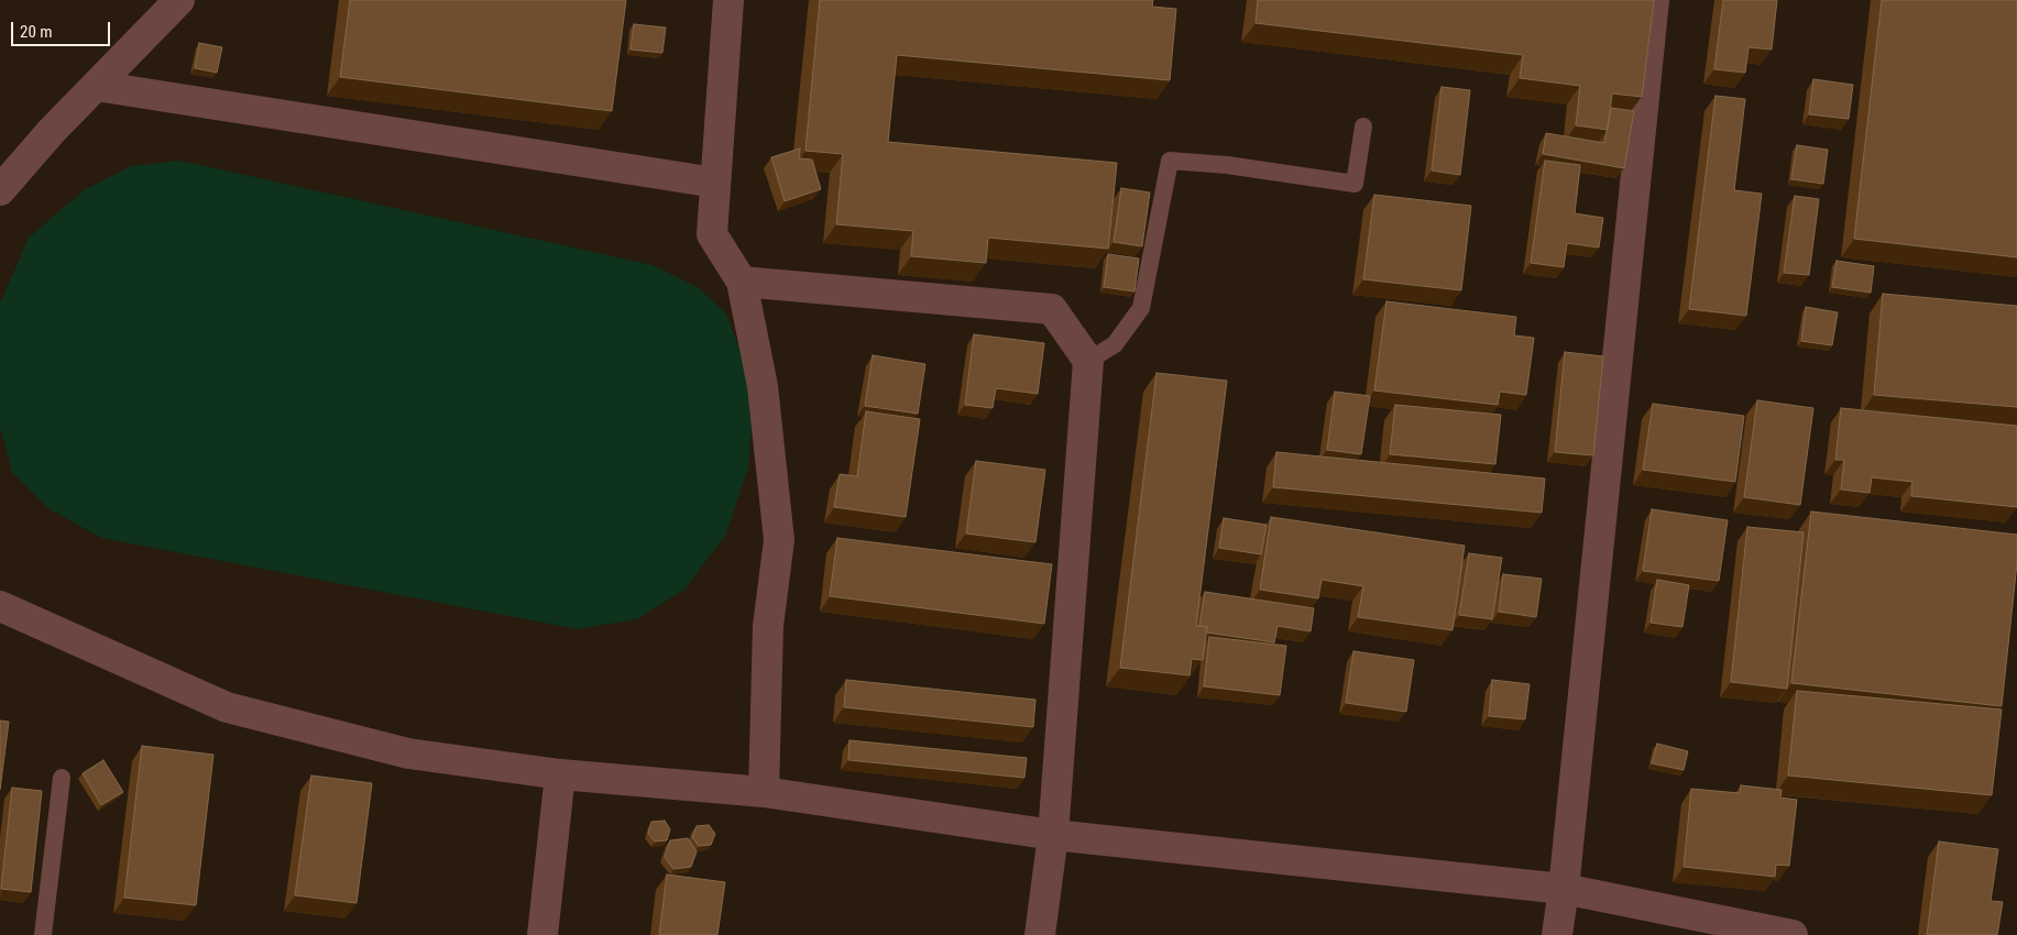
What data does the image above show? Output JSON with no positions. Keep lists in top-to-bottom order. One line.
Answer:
{"scale_bar":"20 m"}
